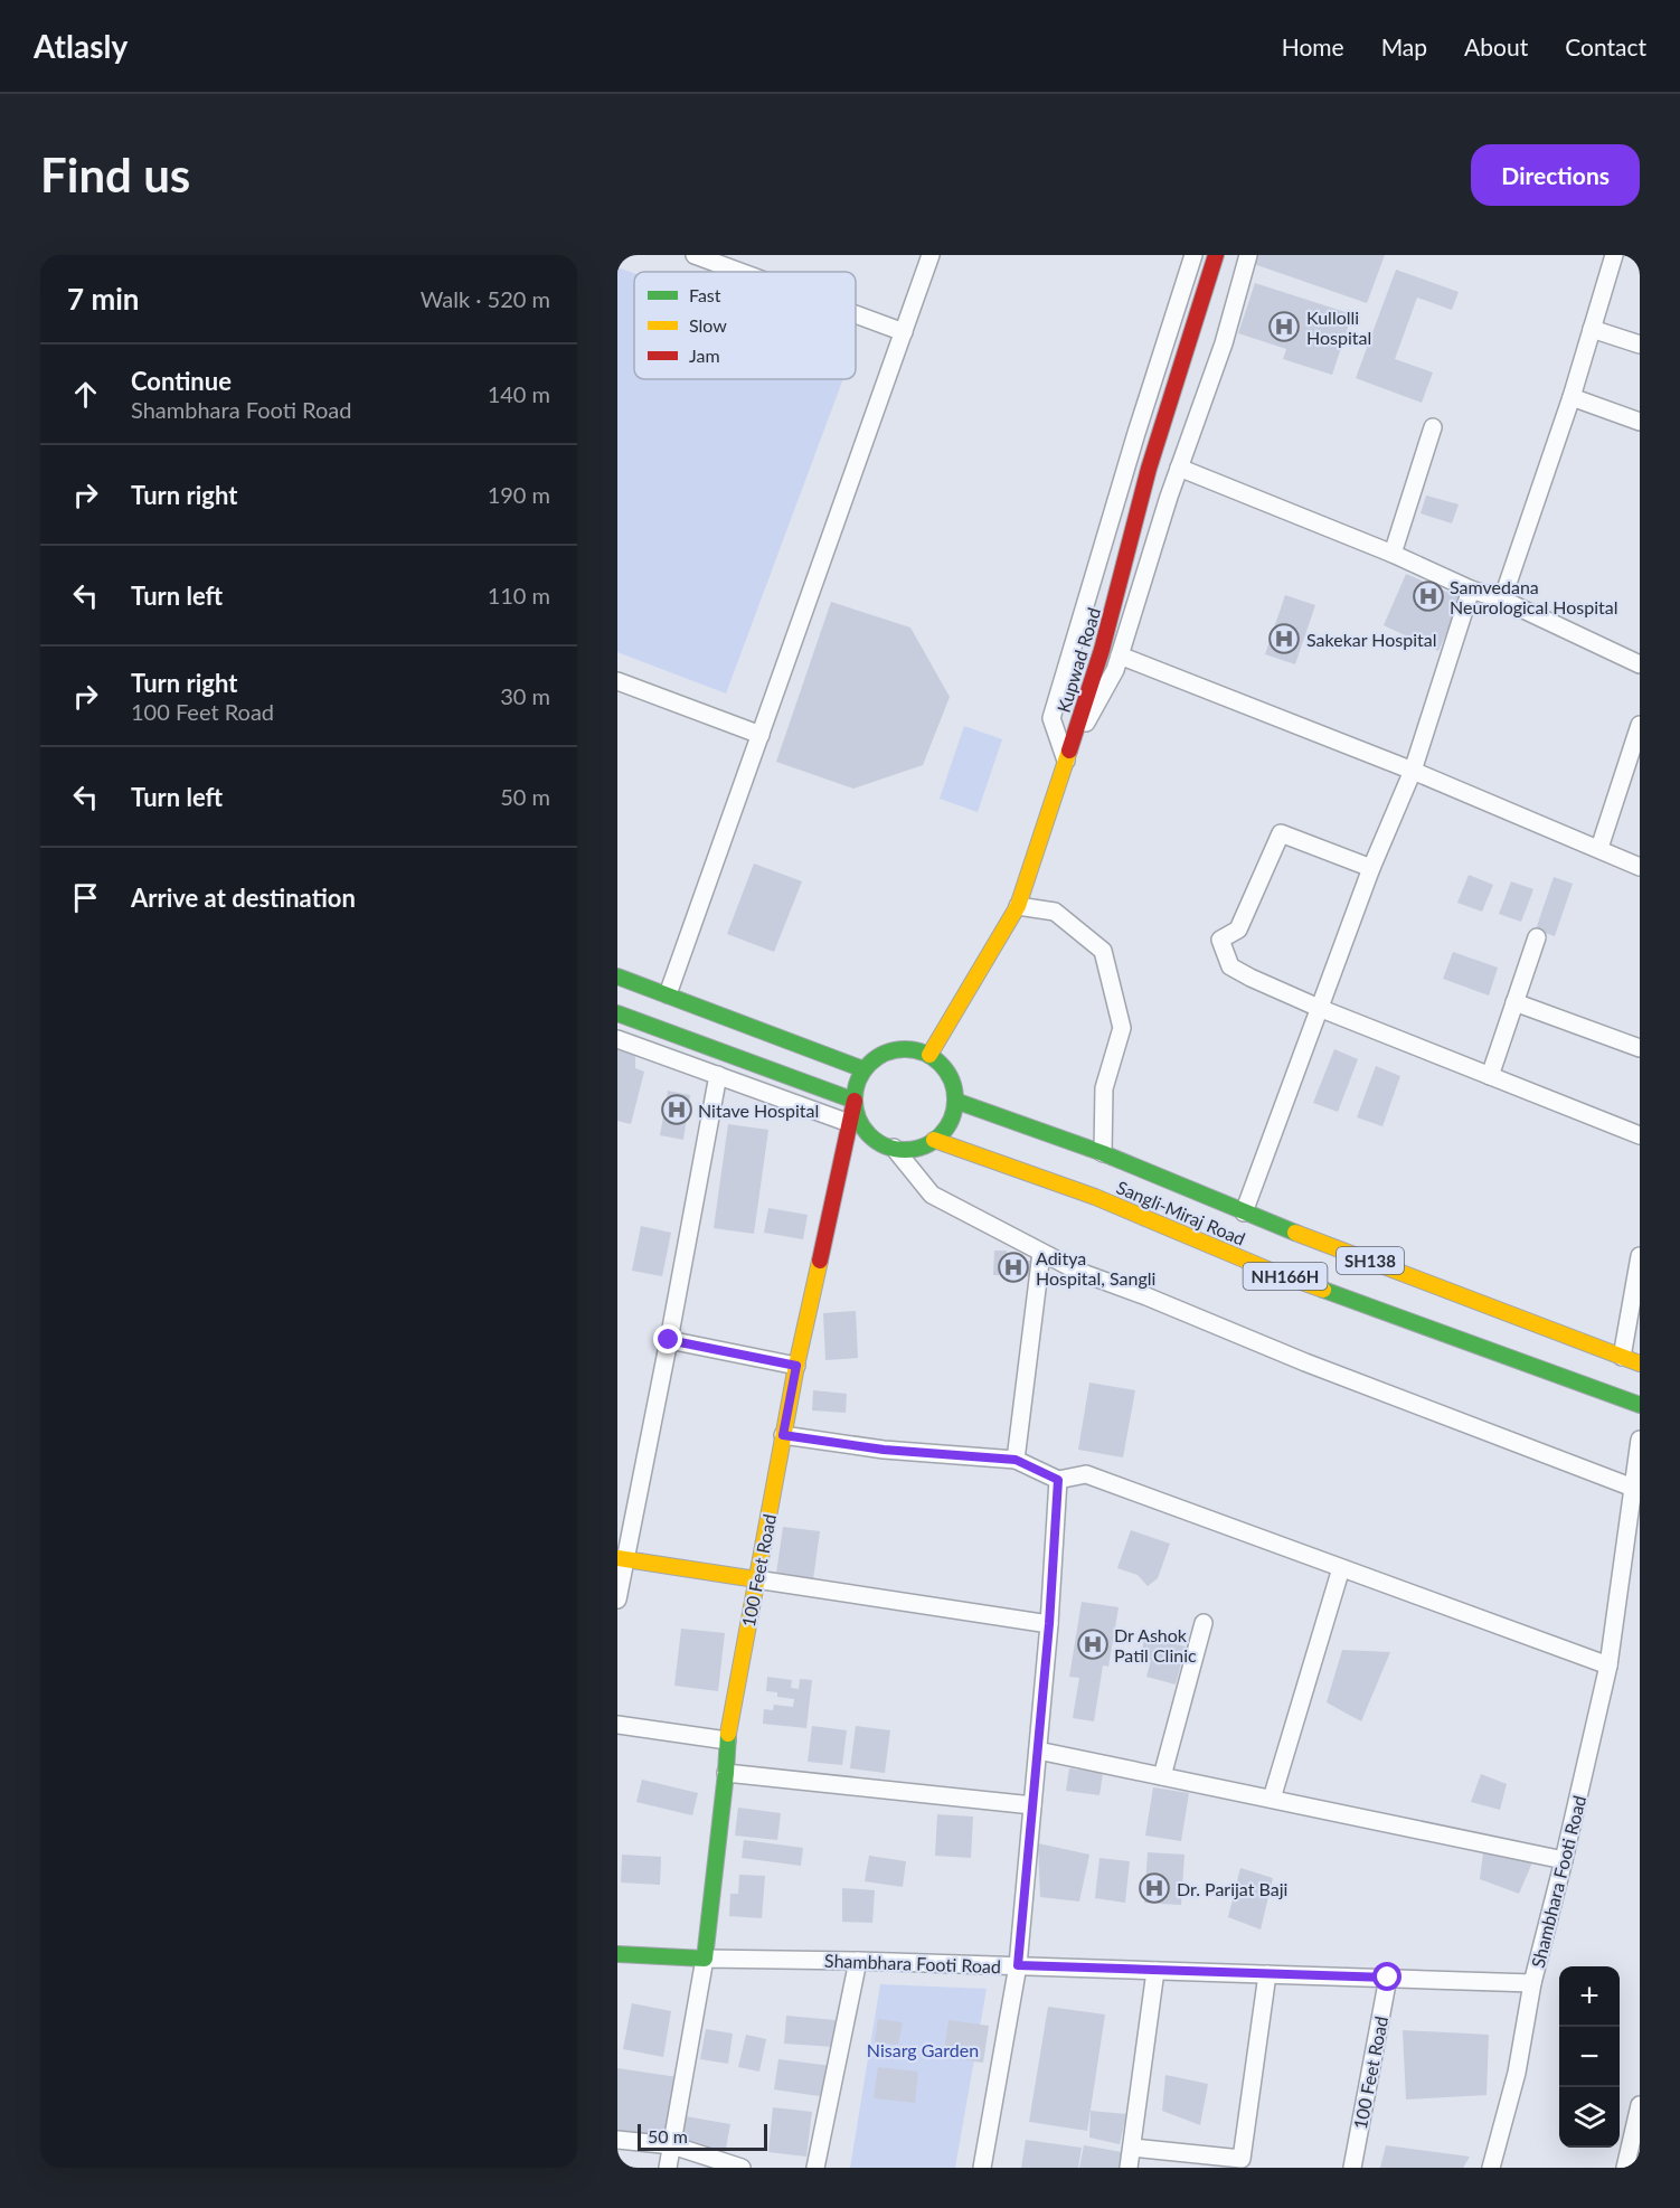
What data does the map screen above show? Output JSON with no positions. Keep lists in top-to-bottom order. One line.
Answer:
{"streets":{"main road":["Kupwad Road","Sangli-Miraj Road","SH138","NH166H","100 Feet Road"],"street":["Shambhara Footi Road"]},"crossings":[["Kupwad Road","Sangli-Miraj Road"],["Kupwad Road","100 Feet Road"],["Sangli-Miraj Road","100 Feet Road"],["100 Feet Road","Shambhara Footi Road"]],"parks":["Nisarg Garden"],"places":{"hospital":["Kullolli Hospital","Samvedana Neurological Hospital","Sakekar Hospital","Nitave Hospital","Aditya Hospital, Sangli","Dr Ashok Patil Clinic","Dr. Parijat Baji"]},"legend":["Fast","Slow","Jam"],"scale_bar":"50 m","page":{"header":"Atlasly","nav":["Home","Map","About","Contact"],"buttons":"Directions","title":"Find us","heading":["7 min","Walk · 520 m"],"list":[["Continue","Shambhara Footi Road","140 m"],["Turn right","190 m"],["Turn left","110 m"],["Turn right","100 Feet Road","30 m"],["Turn left","50 m"],"Arrive at destination"],"map_buttons":["+","−"],"scale":"50 m"}}
